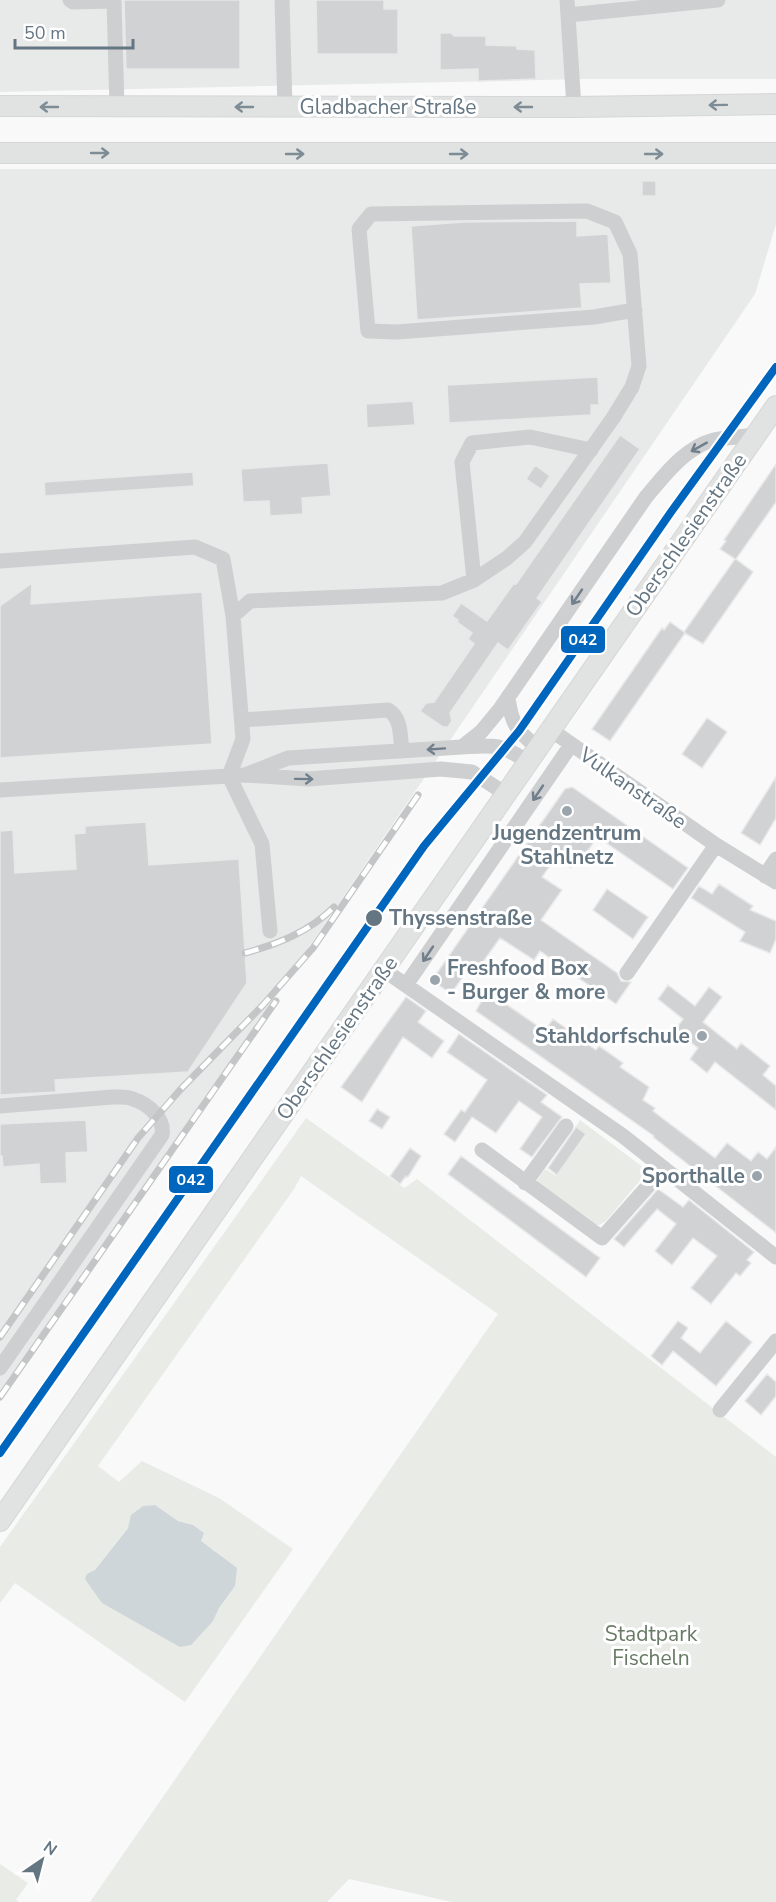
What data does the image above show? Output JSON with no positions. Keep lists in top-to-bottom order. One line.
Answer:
{"streets":{"main road":["Gladbacher Straße","Oberschlesienstraße"],"street":["Vulkanstraße"]},"crossings":[["Oberschlesienstraße","Vulkanstraße"]],"parks":["Stadtpark Fischeln"],"places":["Jugendzentrum Stahlnetz","Thyssenstraße","Freshfood Box - Burger & more","Stahldorfschule","Sporthalle"],"lines":["transit line 042"],"scale_bar":"50 m","north":"top right"}
